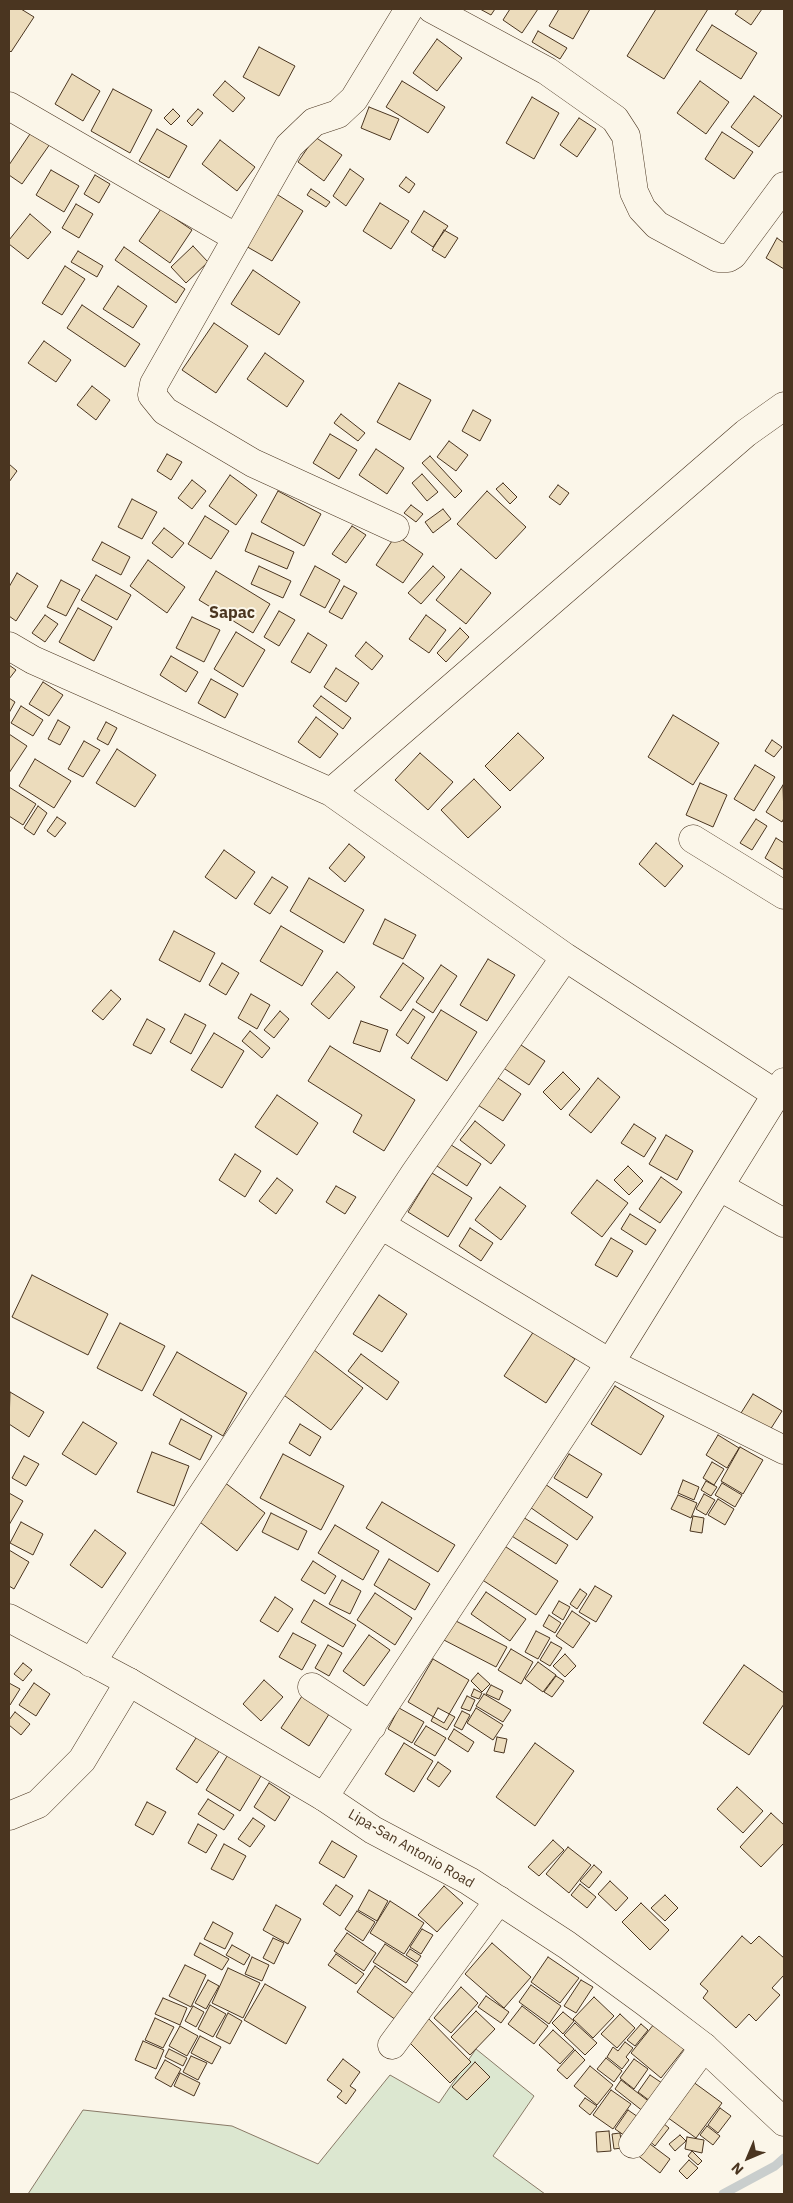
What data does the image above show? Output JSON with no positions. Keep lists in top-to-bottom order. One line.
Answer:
{"streets":{"street":["Lipa-San Antonio Road"]},"districts":["Sapac"],"north":"bottom left"}
